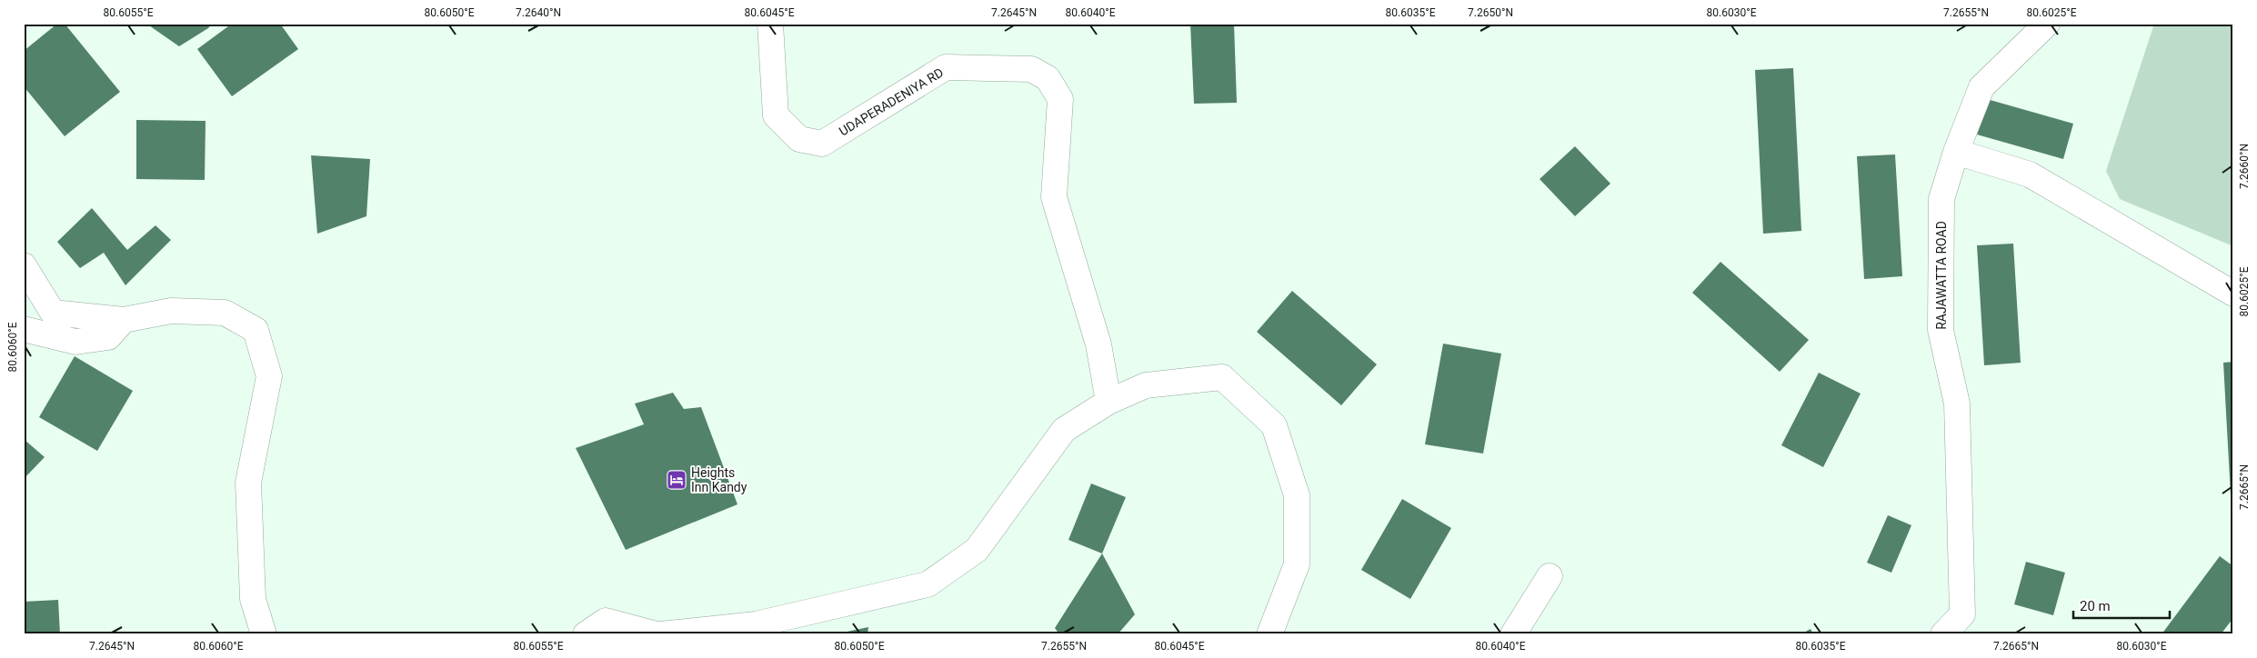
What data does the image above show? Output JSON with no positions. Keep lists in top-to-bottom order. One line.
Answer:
{"streets":{"street":["UDAPERADENIYA RD","RAJAWATTA ROAD"]},"places":{"hotel":["Heights Inn Kandy"]},"scale_bar":"20 m","coordinates":["80.6055°E","80.6050°E","7.2640°N","80.6045°E","7.2645°N","80.6040°E","80.6035°E","7.2650°N","80.6030°E","7.2655°N","80.6025°E","7.2660°N","80.6060°E","7.2665°N"]}
